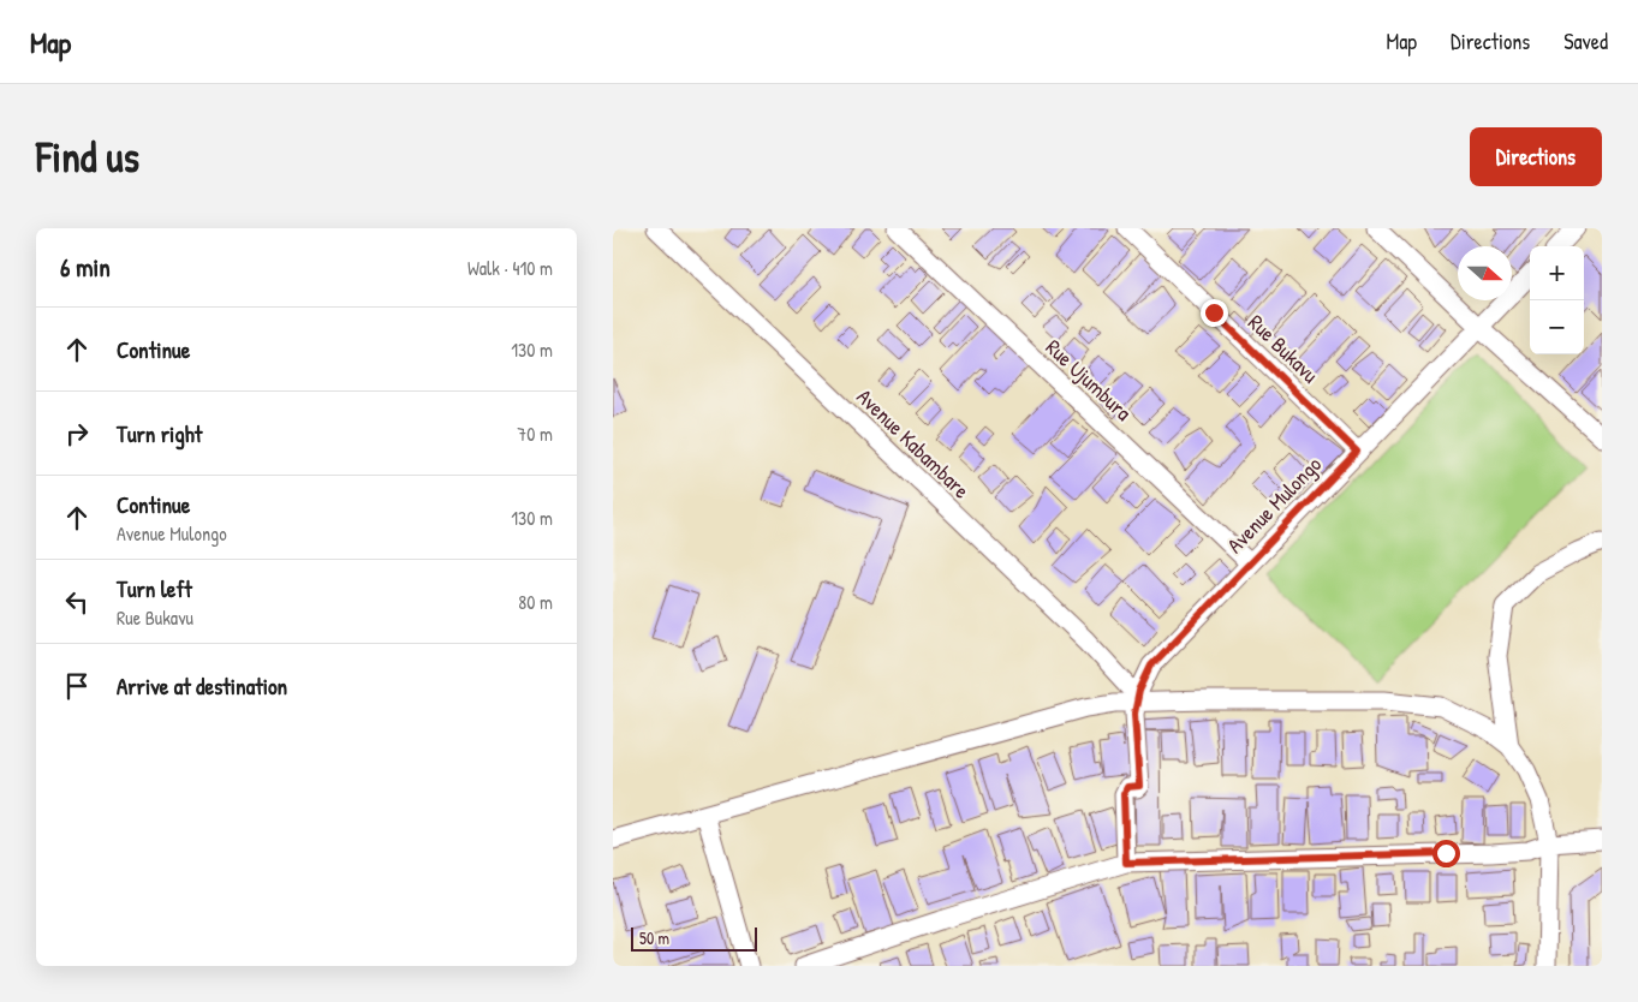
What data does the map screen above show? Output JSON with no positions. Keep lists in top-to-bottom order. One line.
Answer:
{"streets":{"street":["Rue Bukavu","Rue Ujumbura","Avenue Kabambare","Avenue Mulongo"]},"crossings":[["Rue Bukavu","Avenue Mulongo"],["Rue Ujumbura","Avenue Mulongo"],["Avenue Kabambare","Avenue Mulongo"]],"scale_bar":"50 m","north":"right","page":{"header":"Map","nav":["Map","Directions","Saved"],"buttons":"Directions","title":"Find us","heading":["6 min","Walk · 410 m"],"map_buttons":["+","−"],"list":[["Continue","130 m"],["Turn right","70 m"],["Continue","Avenue Mulongo","130 m"],["Turn left","Rue Bukavu","80 m"],"Arrive at destination"],"scale":"50 m"}}
